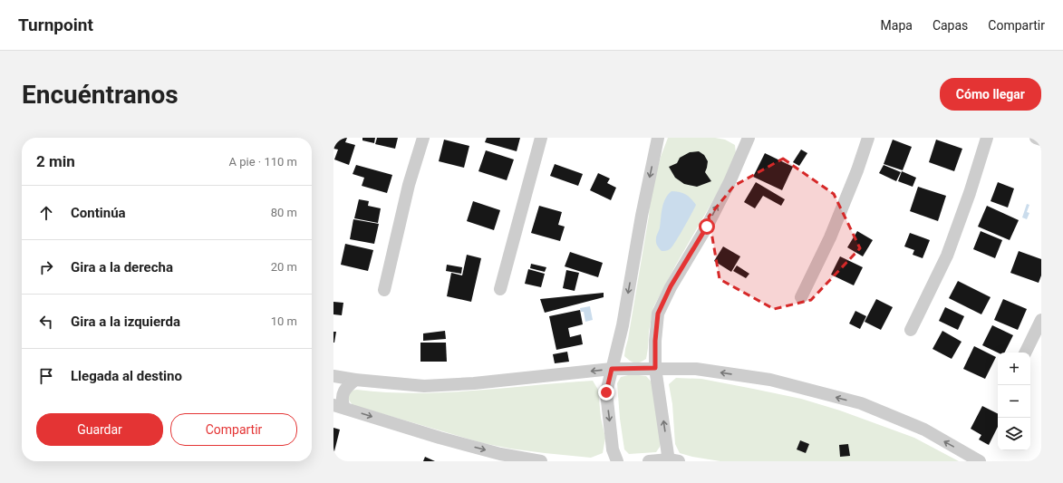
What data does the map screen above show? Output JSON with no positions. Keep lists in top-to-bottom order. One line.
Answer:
{"page":{"header":"Turnpoint","nav":["Mapa","Capas","Compartir"],"buttons":["Cómo llegar",["Guardar","Compartir"]],"title":"Encuéntranos","heading":["2 min","A pie · 110 m"],"list":[["Continúa","80 m"],["Gira a la derecha","20 m"],["Gira a la izquierda","10 m"],"Llegada al destino"],"map_buttons":["+","−"]}}
